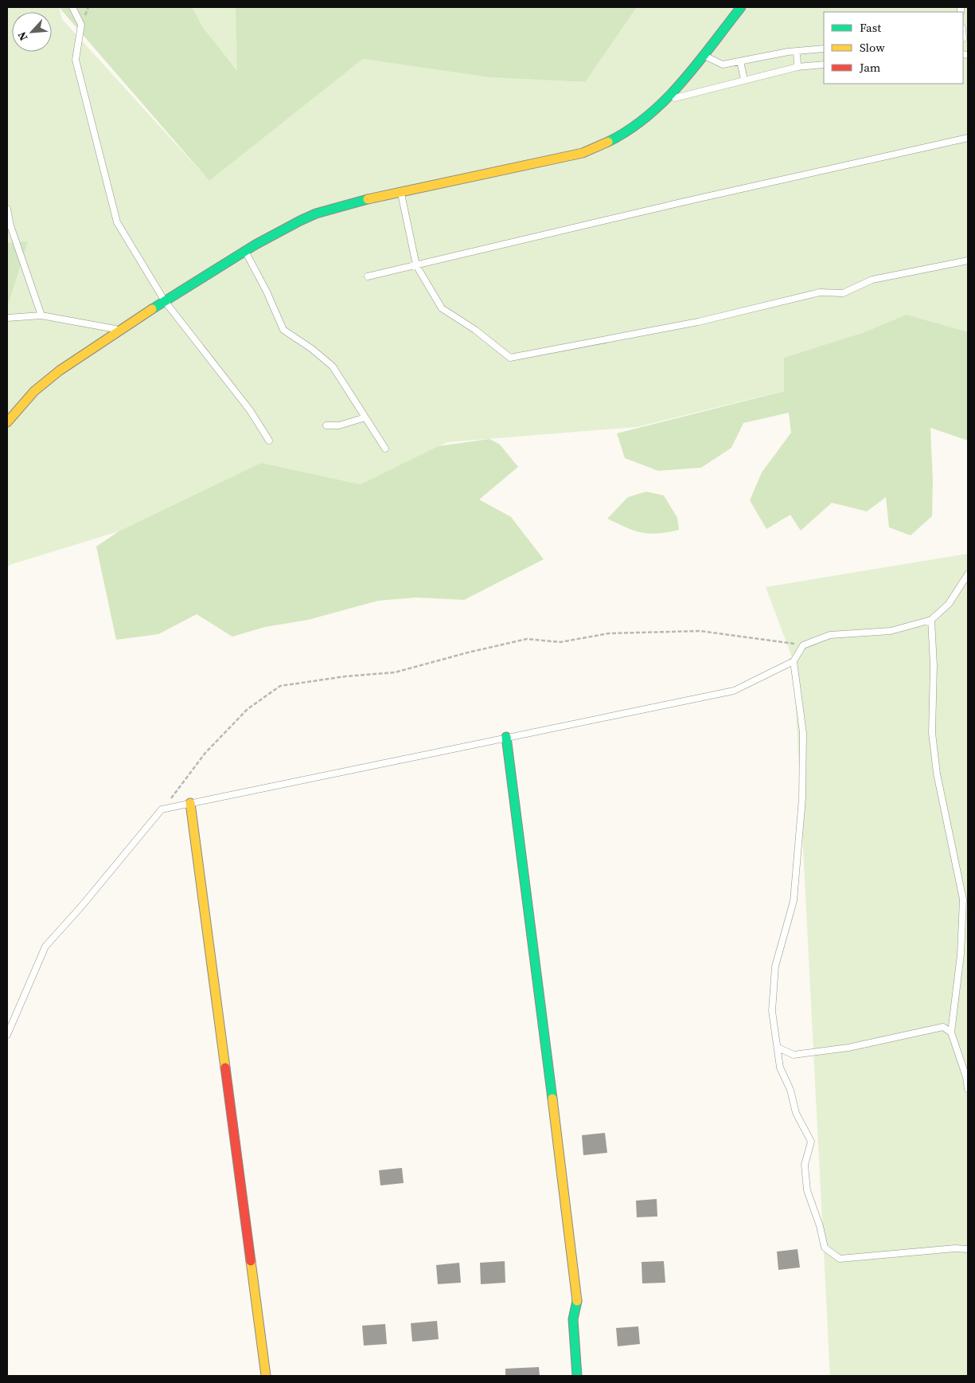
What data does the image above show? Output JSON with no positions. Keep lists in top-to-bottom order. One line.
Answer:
{"legend":["Fast","Slow","Jam"],"north":"bottom left"}
